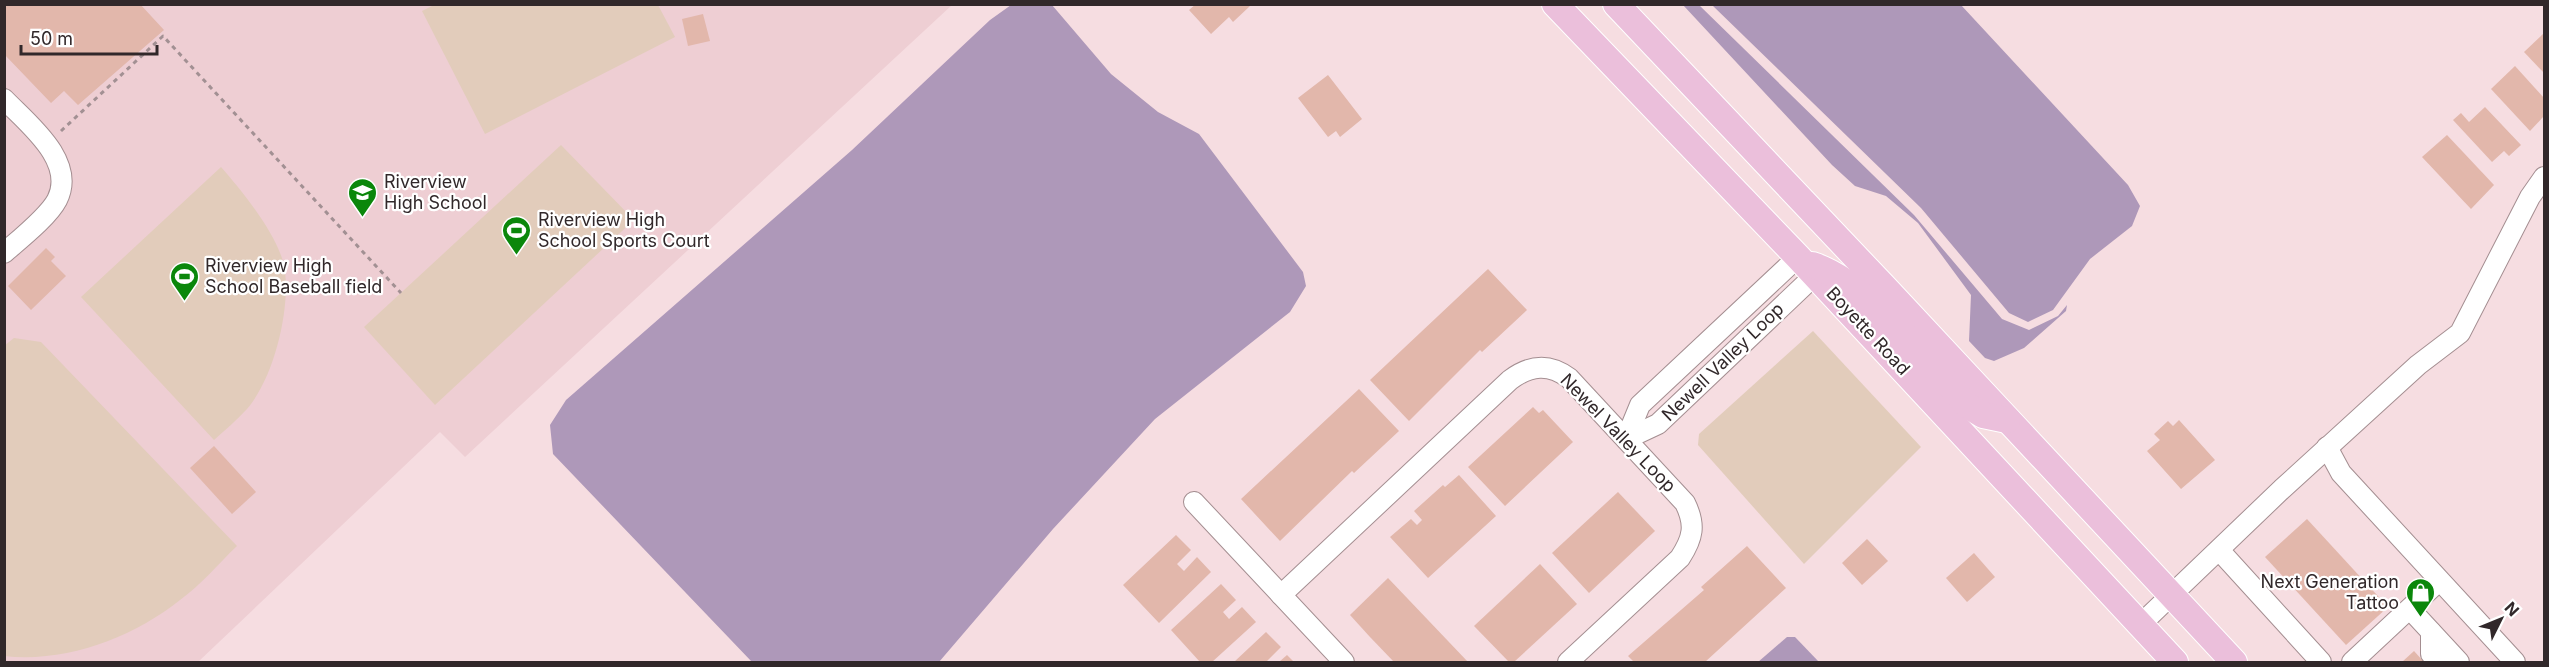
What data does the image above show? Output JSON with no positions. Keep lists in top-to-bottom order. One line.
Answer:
{"streets":{"main road":["Boyette Road"],"street":["Newell Valley Loop","Newel Valley Loop"]},"crossings":[["Boyette Road","Newell Valley Loop"],["Newell Valley Loop","Newel Valley Loop"]],"places":{"school or university":["Riverview High School"],"sports":["Riverview High School Sports Court","Riverview High School Baseball field"],"shop":["Next Generation Tattoo"]},"scale_bar":"50 m","north":"top right"}
